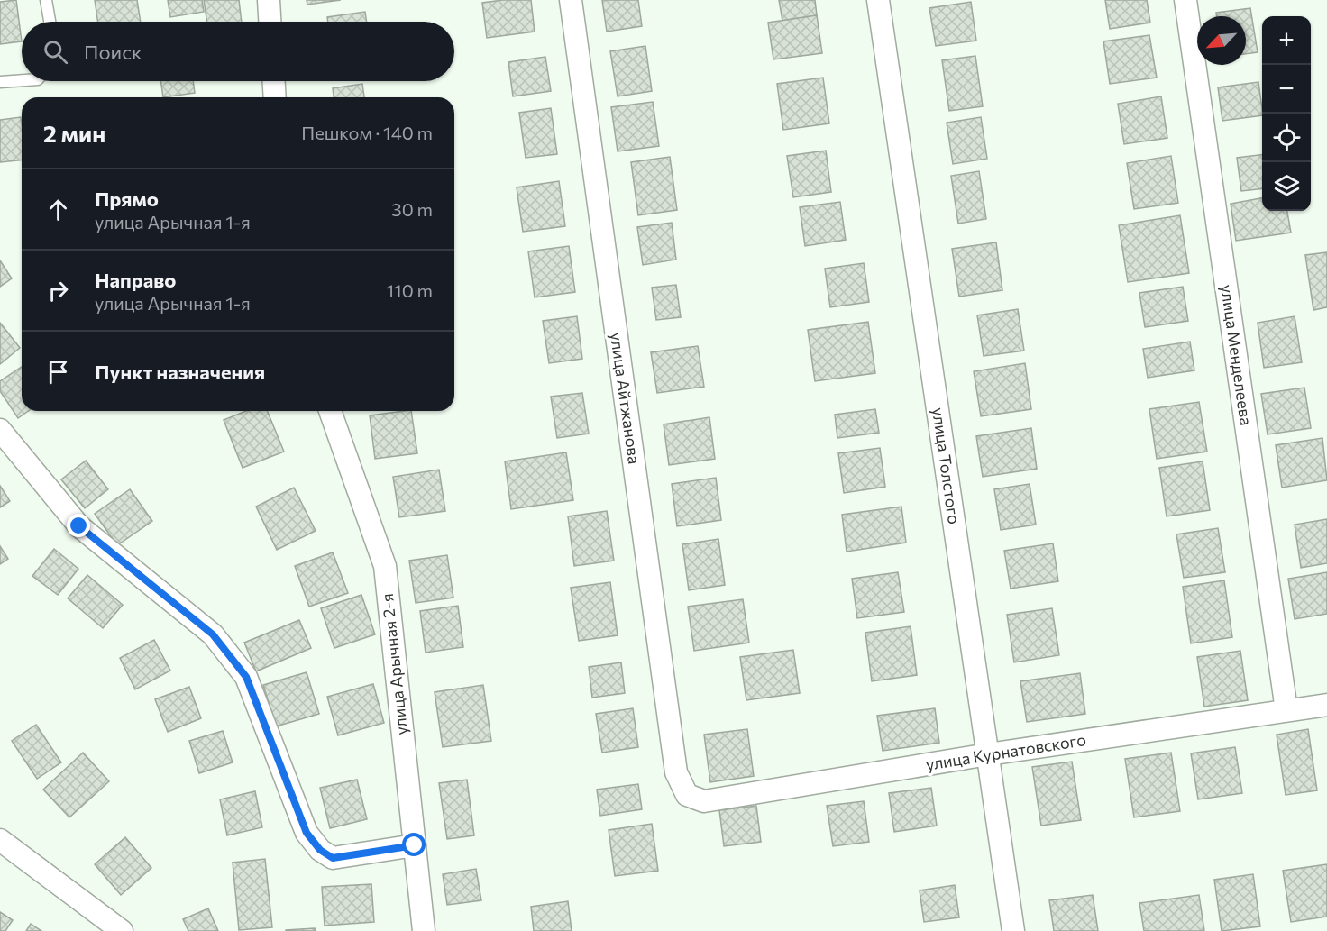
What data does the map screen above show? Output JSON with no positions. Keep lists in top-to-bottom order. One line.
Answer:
{"streets":{"street":["улица Менделеева","улица Айтжанова","улица Толстого","улица Арычная 2-я","улица Курнатовского"]},"crossings":[["улица Менделеева","улица Курнатовского"],["улица Айтжанова","улица Курнатовского"],["улица Толстого","улица Курнатовского"]],"north":"bottom left","page":{"map_buttons":["+","−"],"search":"Поиск","heading":["2 мин","Пешком · 140 m"],"list":[["Прямо","улица Арычная 1-я","30 m"],["Направо","улица Арычная 1-я","110 m"],"Пункт назначения"]}}
